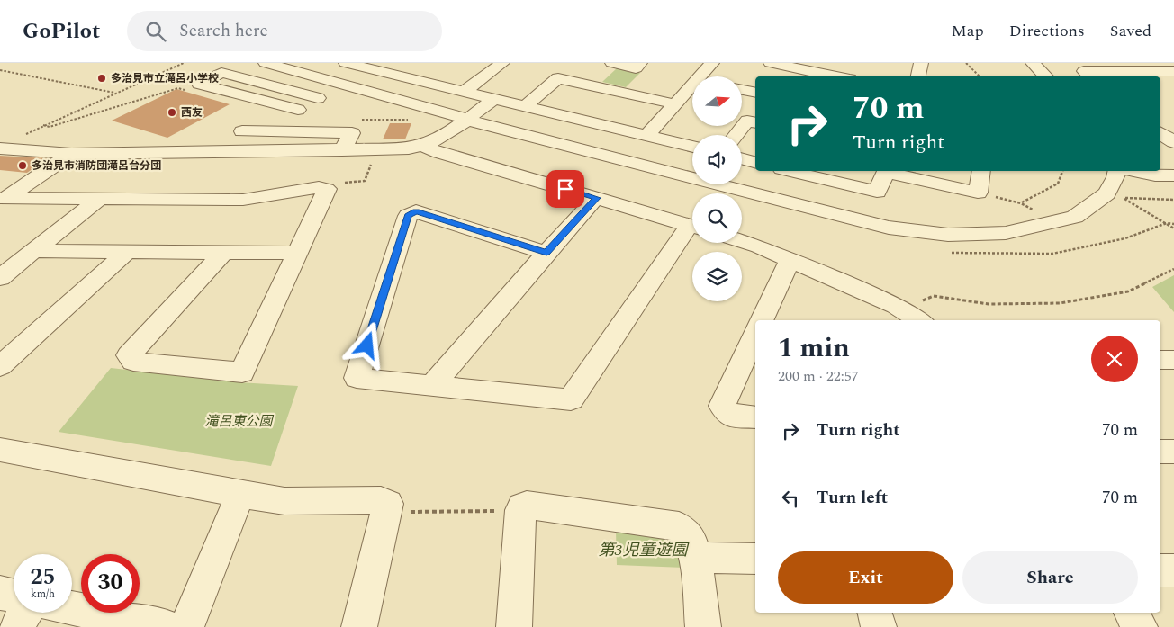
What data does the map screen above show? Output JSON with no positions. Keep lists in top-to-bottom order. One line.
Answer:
{"parks":["滝呂東公園","第3児童遊園"],"places":["多治見市立滝呂小学校","西友","多治見市消防団滝呂台分団"],"north":"right","page":{"header":"GoPilot","search":"Search here","nav":["Map","Directions","Saved"],"turn":["70 m","Turn right"],"heading":["1 min","200 m · 22:57"],"list":[{"name":"Turn right","value":"70 m"},{"name":"Turn left","value":"70 m"}],"buttons":["Exit","Share"],"speed":"25 km/h","limit":"30"}}
